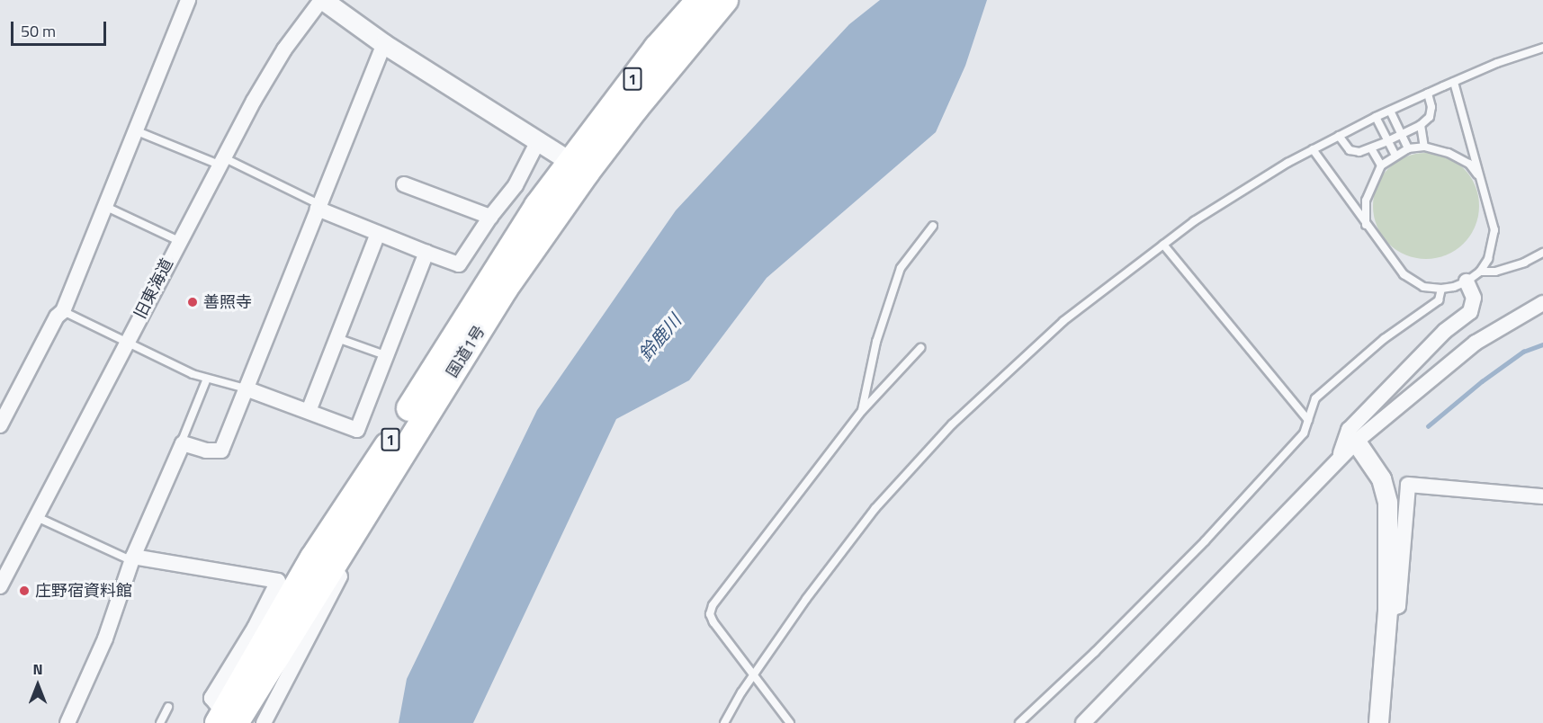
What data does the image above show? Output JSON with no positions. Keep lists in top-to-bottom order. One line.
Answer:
{"streets":{"highway":["1","国道1号"],"street":["旧東海道"]},"crossings":[["旧東海道","国道1号"]],"water":["鈴鹿川"],"places":["善照寺","庄野宿資料館"],"scale_bar":"50 m","north":"top"}
